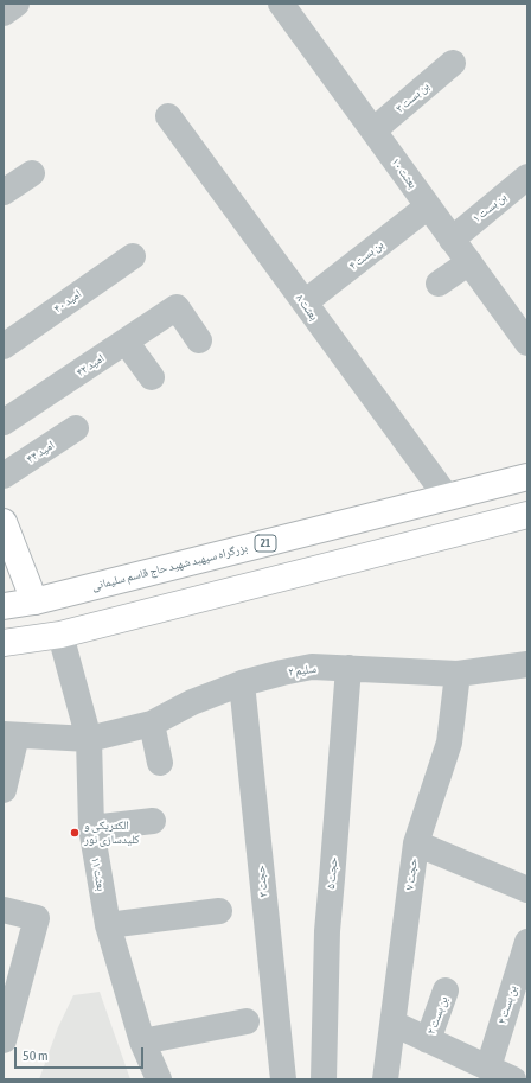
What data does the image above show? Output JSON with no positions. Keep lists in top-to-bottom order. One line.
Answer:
{"streets":{"main road":["21","بزرگراه سپهبد شهید حاج قاسم سلیمانی"],"street":["بن بست ۳","بعثت ۱۰","بن بست ۱","بن بست ۴","امید ۴۰","بعثت ۸","امید ۴۲","امید ۴۴","سلیم ۲","حجت ۵","بعثت ۱۱","حجت ۷","حجت ۳","بن بست ۲"]},"crossings":[["بن بست ۳","بعثت ۱۰"],["بعثت ۱۰","بن بست ۱"],["بعثت ۱۰","بن بست ۴"],["بن بست ۴","بعثت ۸"],["بعثت ۸","بزرگراه سپهبد شهید حاج قاسم سلیمانی"],["سلیم ۲","حجت ۵"],["سلیم ۲","بعثت ۱۱"],["سلیم ۲","حجت ۷"],["سلیم ۲","حجت ۳"]],"places":["الکتریکی و کلیدسازی نور"],"scale_bar":"50 m"}
